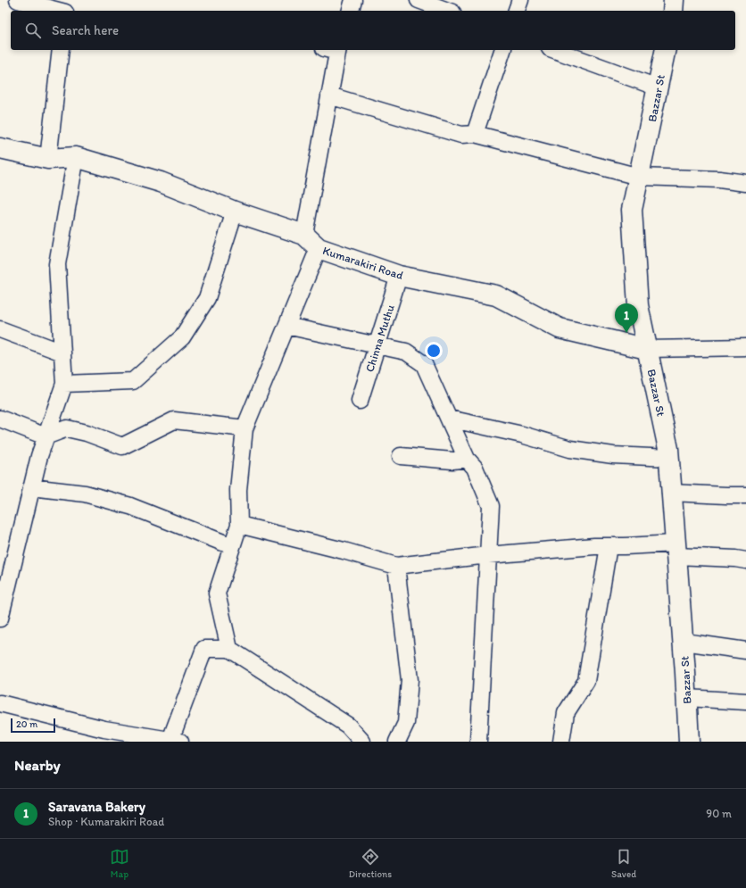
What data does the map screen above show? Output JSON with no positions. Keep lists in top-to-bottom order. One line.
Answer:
{"streets":{"main road":["Bazzar St","Kumarakiri Road"],"street":["Chinna Muthu"]},"crossings":[["Bazzar St","Kumarakiri Road"],["Kumarakiri Road","Chinna Muthu"]],"scale_bar":"20 m","page":{"search":"Search here","pins":"1","scale":"20 m","heading":"Nearby","list":[{"mark":"1","name":"Saravana Bakery","note":"Shop · Kumarakiri Road","value":"90 m"}],"nav":["Map","Directions","Saved"]}}
